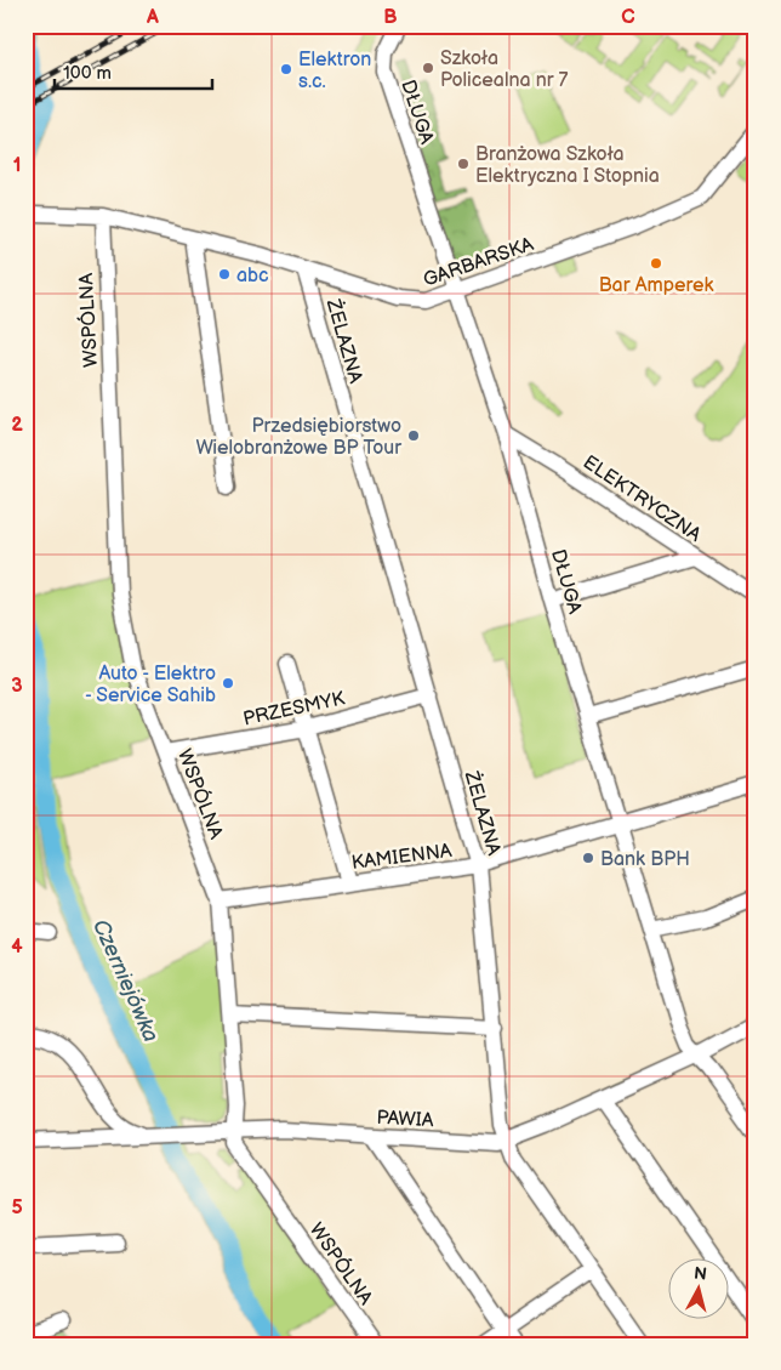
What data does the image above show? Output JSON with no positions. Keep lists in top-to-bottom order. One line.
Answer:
{"streets":{"street":["DŁUGA","GARBARSKA","WSPÓLNA","ŻELAZNA","ELEKTRYCZNA","PRZESMYK","KAMIENNA","PAWIA"]},"crossings":[["DŁUGA","GARBARSKA"],["DŁUGA","ELEKTRYCZNA"],["DŁUGA","KAMIENNA"],["DŁUGA","PAWIA"],["GARBARSKA","WSPÓLNA"],["GARBARSKA","ŻELAZNA"],["WSPÓLNA","PRZESMYK"],["WSPÓLNA","KAMIENNA"],["WSPÓLNA","PAWIA"],["ŻELAZNA","PRZESMYK"],["ŻELAZNA","KAMIENNA"],["ŻELAZNA","PAWIA"]],"water":["Czerniejówka"],"places":["Szkoła Policealna nr 7","Elektron s.c.","Branżowa Szkoła Elektryczna I Stopnia","Bar Amperek","abc","Przedsiębiorstwo Wielobranżowe BP Tour","Auto - Elektro - Service Sahib","Bank BPH"],"scale_bar":"100 m","north":"top","grid":{"columns":["A","B","C"],"rows":["1","2","3","4","5"]}}
